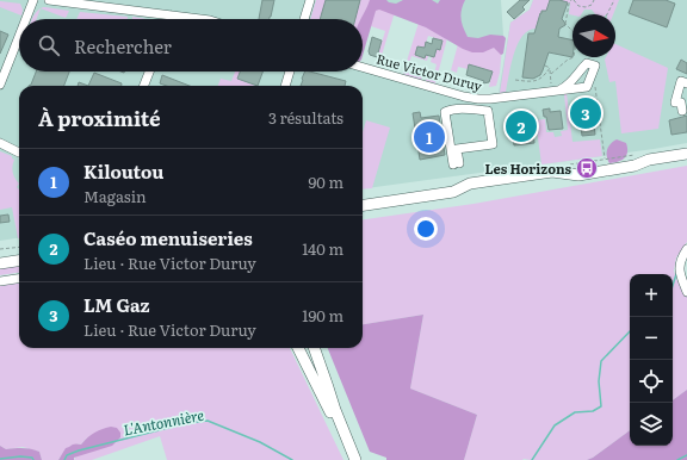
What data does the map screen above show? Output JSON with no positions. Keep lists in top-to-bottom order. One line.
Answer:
{"streets":{"street":["Rue Victor Duruy"]},"water":["L'Antonnière"],"places":{"bus stop":["Les Horizons"]},"north":"right","page":{"search":"Rechercher","heading":["À proximité","3 résultats"],"pins":["3","2","1"],"list":[{"mark":"1","name":"Kiloutou","note":"Magasin","value":"90 m"},{"mark":"2","name":"Caséo menuiseries","note":"Lieu · Rue Victor Duruy","value":"140 m"},{"mark":"3","name":"LM Gaz","note":"Lieu · Rue Victor Duruy","value":"190 m"}],"map_buttons":["+","−"]}}
